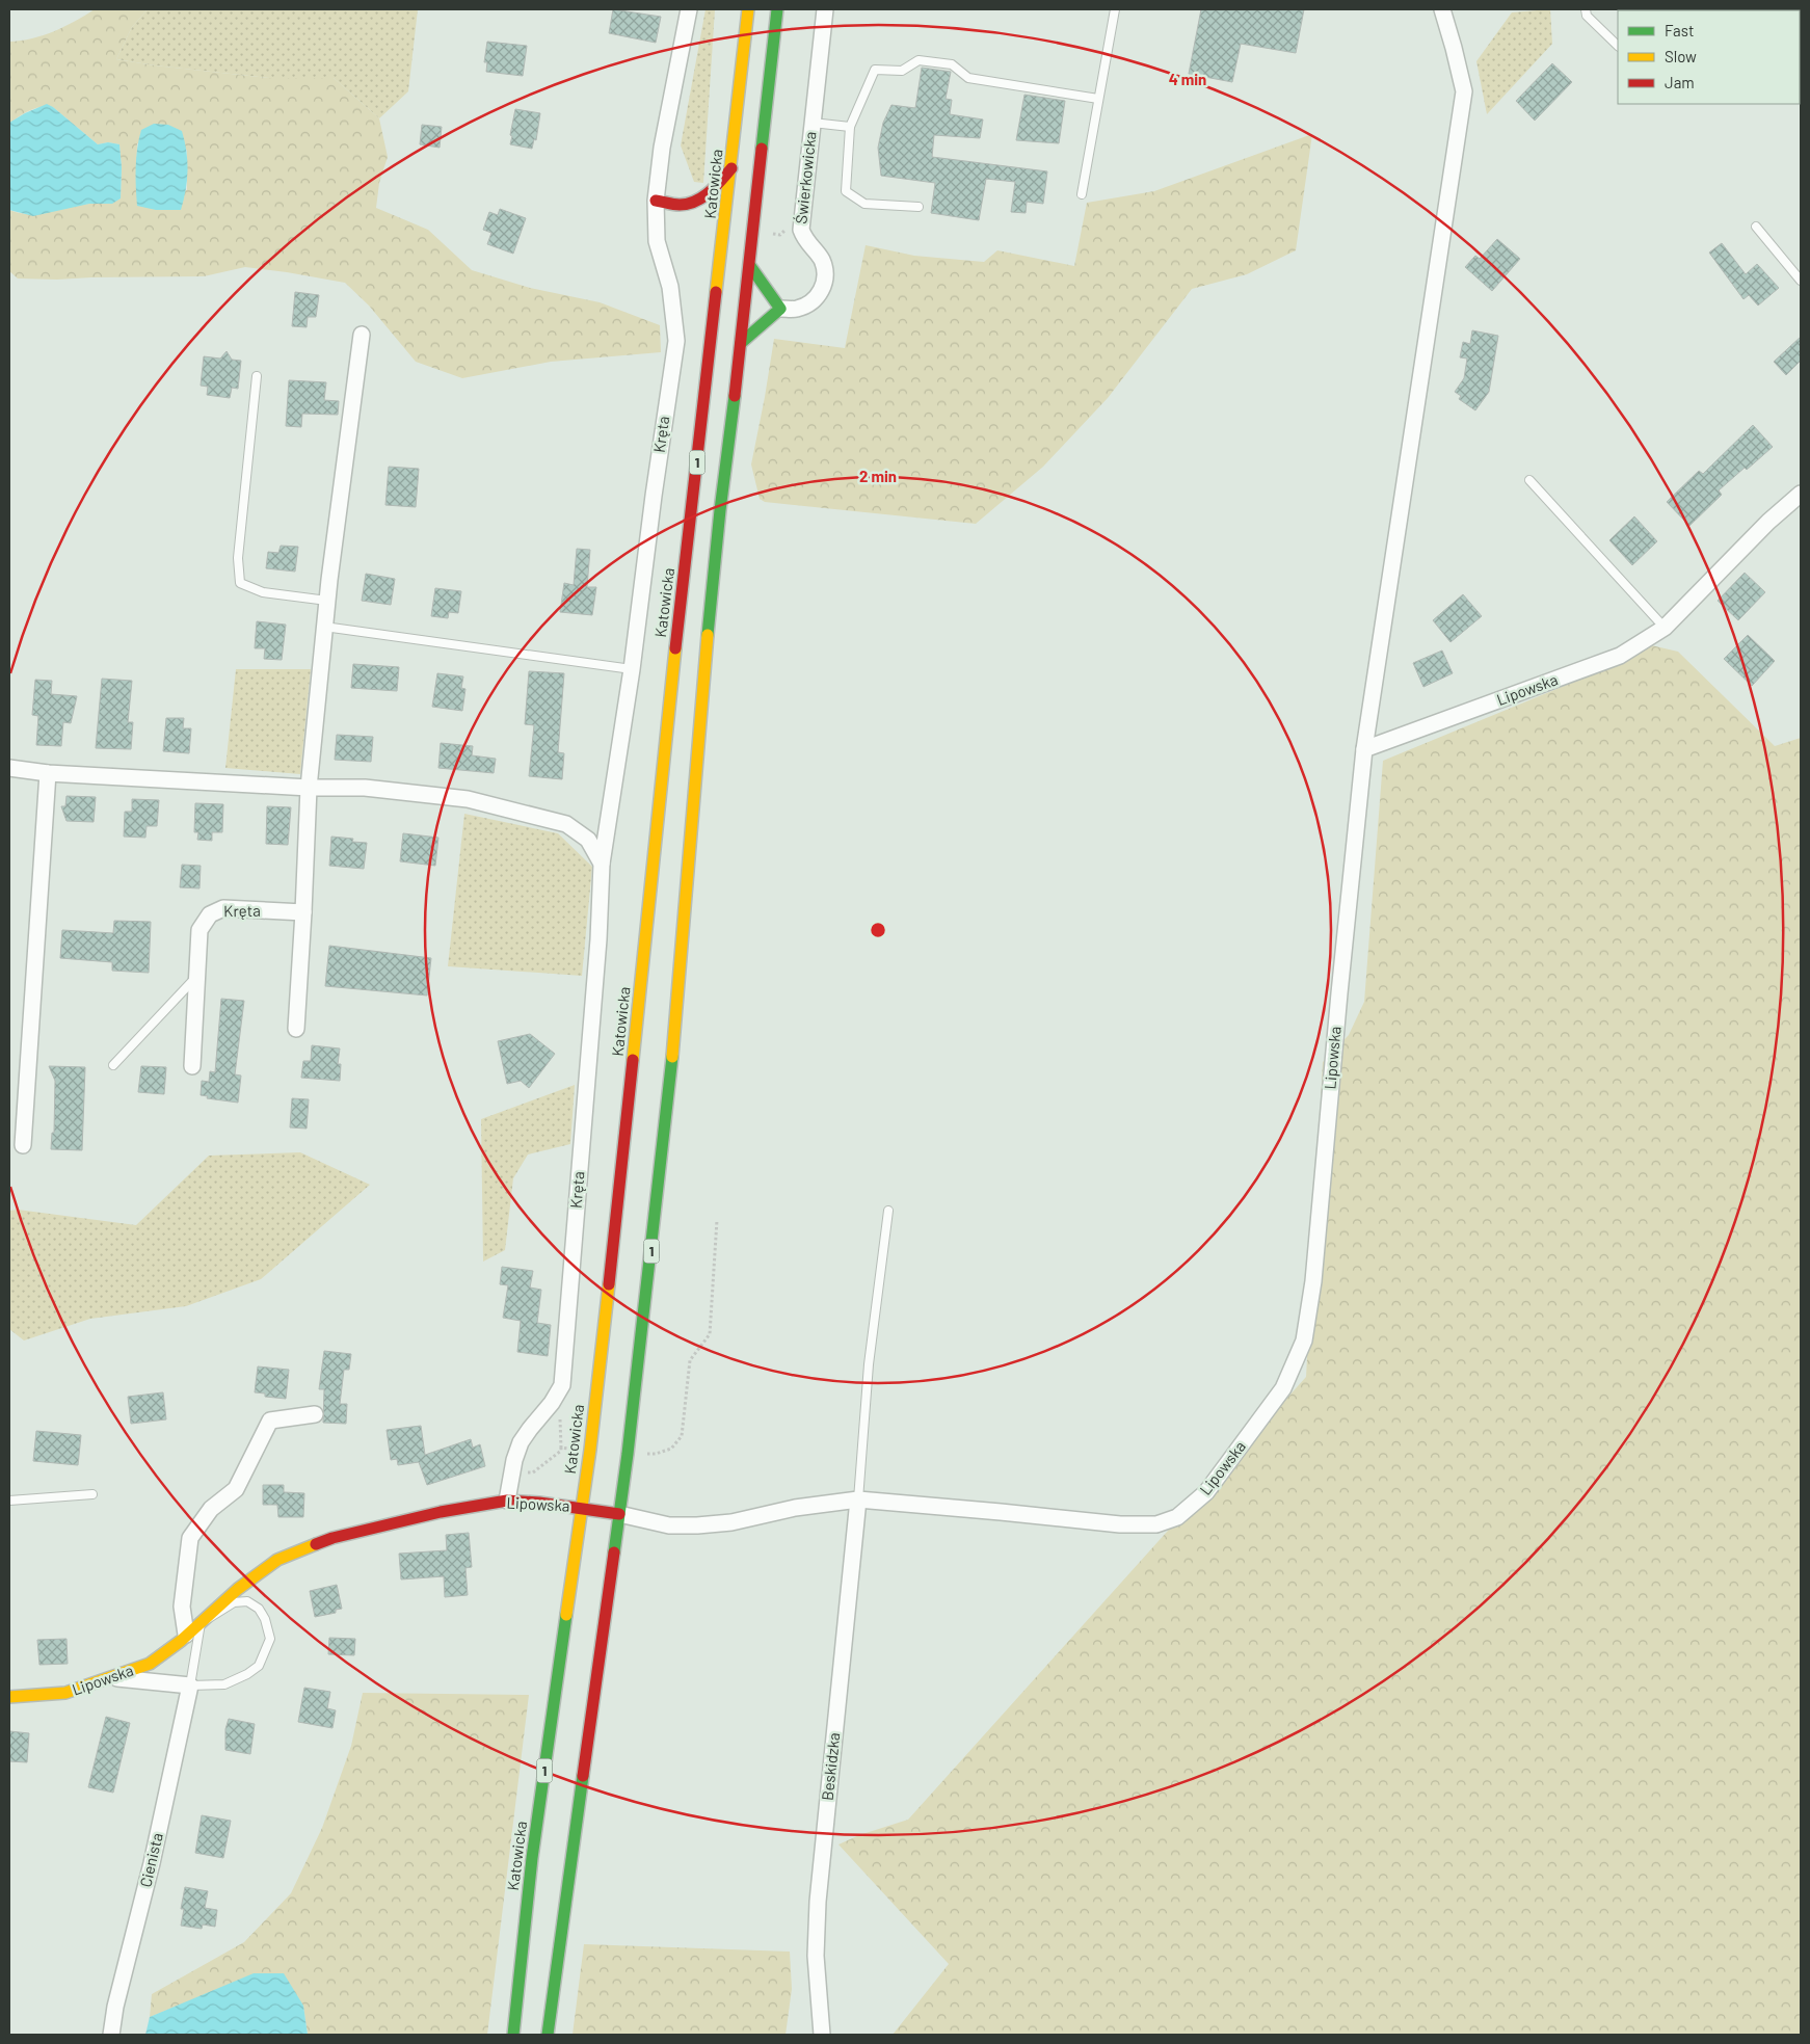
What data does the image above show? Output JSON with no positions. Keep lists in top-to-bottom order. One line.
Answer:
{"streets":{"main road":["Katowicka","1","Lipowska"],"street":["Świerkowicka","Kręta","Beskidzka","Cienista"]},"crossings":[["Katowicka","Lipowska"],["Kręta","Lipowska"],["1","Lipowska"],["Lipowska","Beskidzka"],["Lipowska","Cienista"]],"legend":["Fast","Slow","Jam"],"rings":["4 min","2 min"]}
